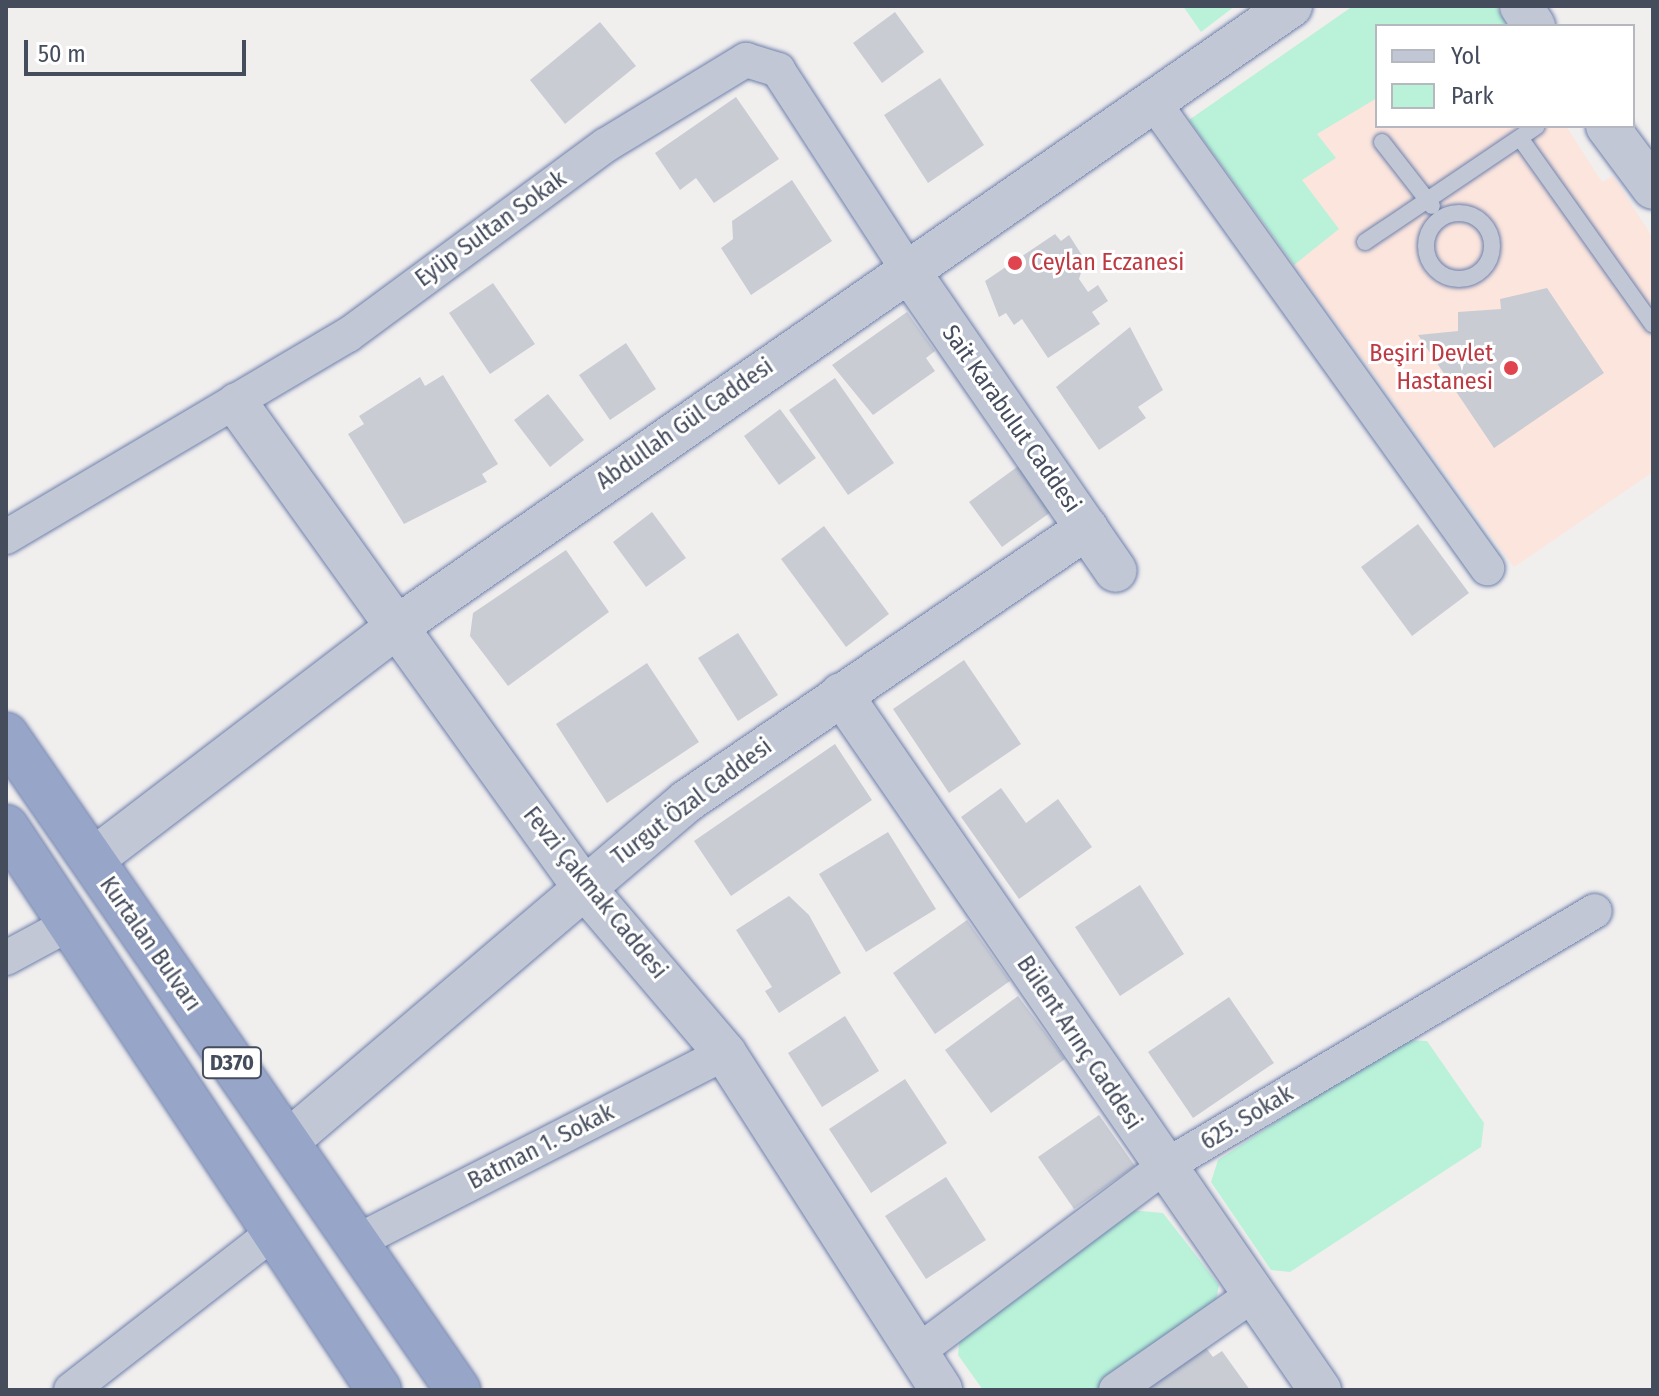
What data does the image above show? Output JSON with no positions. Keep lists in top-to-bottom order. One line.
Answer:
{"streets":{"highway":["Kurtalan Bulvarı","D370"],"street":["Eyüp Sultan Sokak","Sait Karabulut Caddesi","Abdullah Gül Caddesi","Turgut Özal Caddesi","Fevzi Çakmak Caddesi","Bülent Arınç Caddesi","625. Sokak","Batman 1. Sokak"]},"crossings":[["Eyüp Sultan Sokak","Sait Karabulut Caddesi"],["Eyüp Sultan Sokak","Abdullah Gül Caddesi"],["Eyüp Sultan Sokak","Fevzi Çakmak Caddesi"],["Sait Karabulut Caddesi","Abdullah Gül Caddesi"],["Sait Karabulut Caddesi","Turgut Özal Caddesi"],["Abdullah Gül Caddesi","Fevzi Çakmak Caddesi"],["Abdullah Gül Caddesi","Kurtalan Bulvarı"],["Turgut Özal Caddesi","Fevzi Çakmak Caddesi"],["Turgut Özal Caddesi","Kurtalan Bulvarı"],["Turgut Özal Caddesi","Bülent Arınç Caddesi"],["Fevzi Çakmak Caddesi","625. Sokak"],["Fevzi Çakmak Caddesi","Batman 1. Sokak"],["Kurtalan Bulvarı","Batman 1. Sokak"],["Bülent Arınç Caddesi","625. Sokak"]],"places":["Ceylan Eczanesi","Beşiri Devlet Hastanesi"],"legend":["Yol","Park"],"scale_bar":"50 m"}
